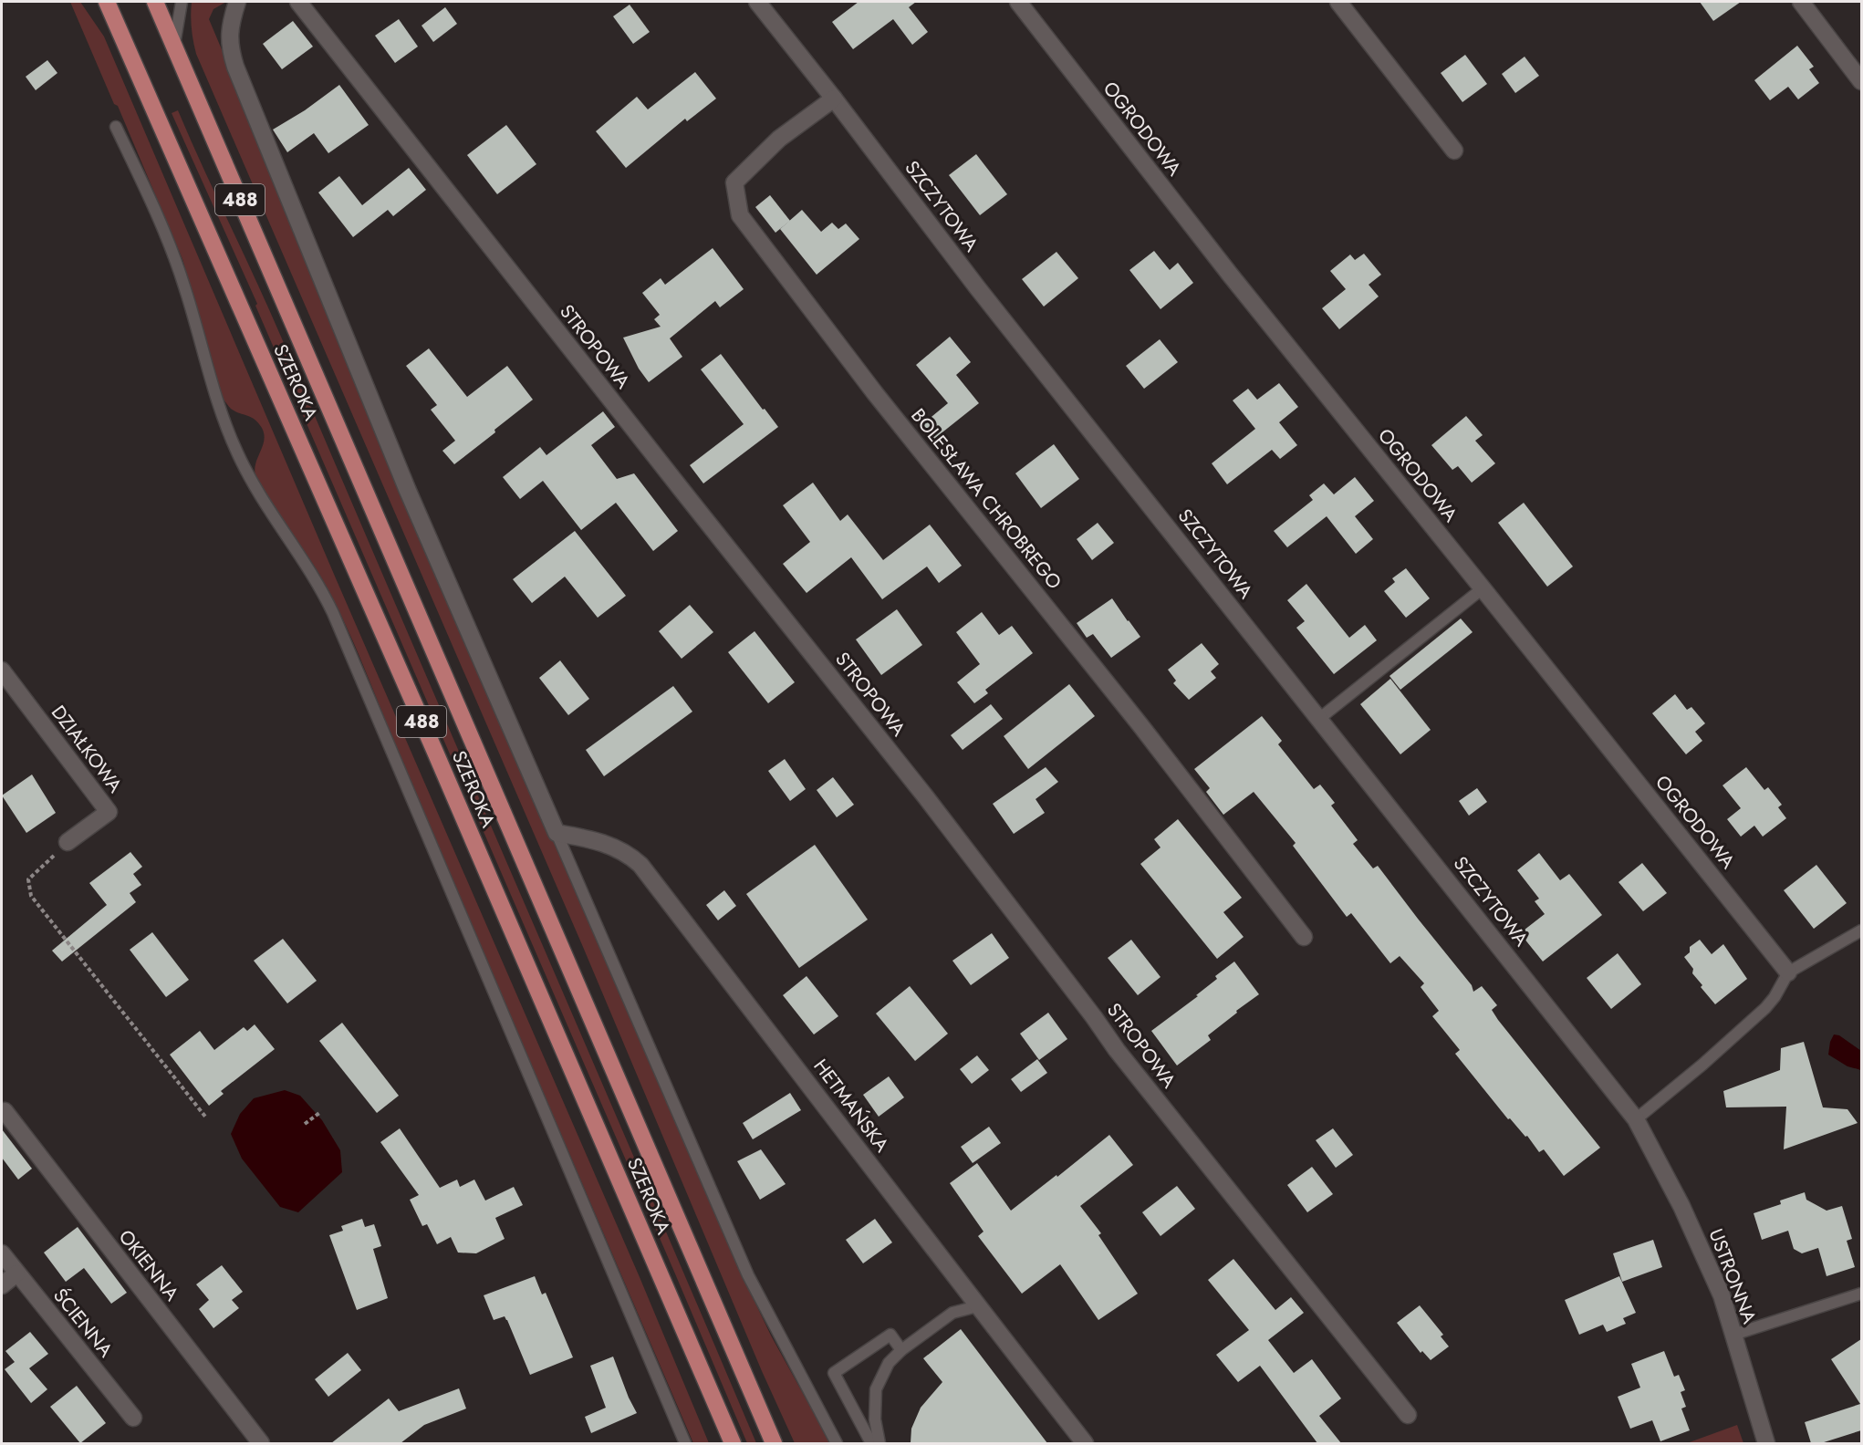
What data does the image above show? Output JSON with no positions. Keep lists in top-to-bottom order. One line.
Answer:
{"streets":{"main road":["488","SZEROKA"],"street":["OGRODOWA","SZCZYTOWA","STROPOWA","BOLESŁAWA CHROBREGO","DZIAŁKOWA","HETMAŃSKA","OKIENNA","USTRONNA","ŚCIENNA"]},"crossings":[["SZCZYTOWA","BOLESŁAWA CHROBREGO"],["SZCZYTOWA","USTRONNA"]]}
